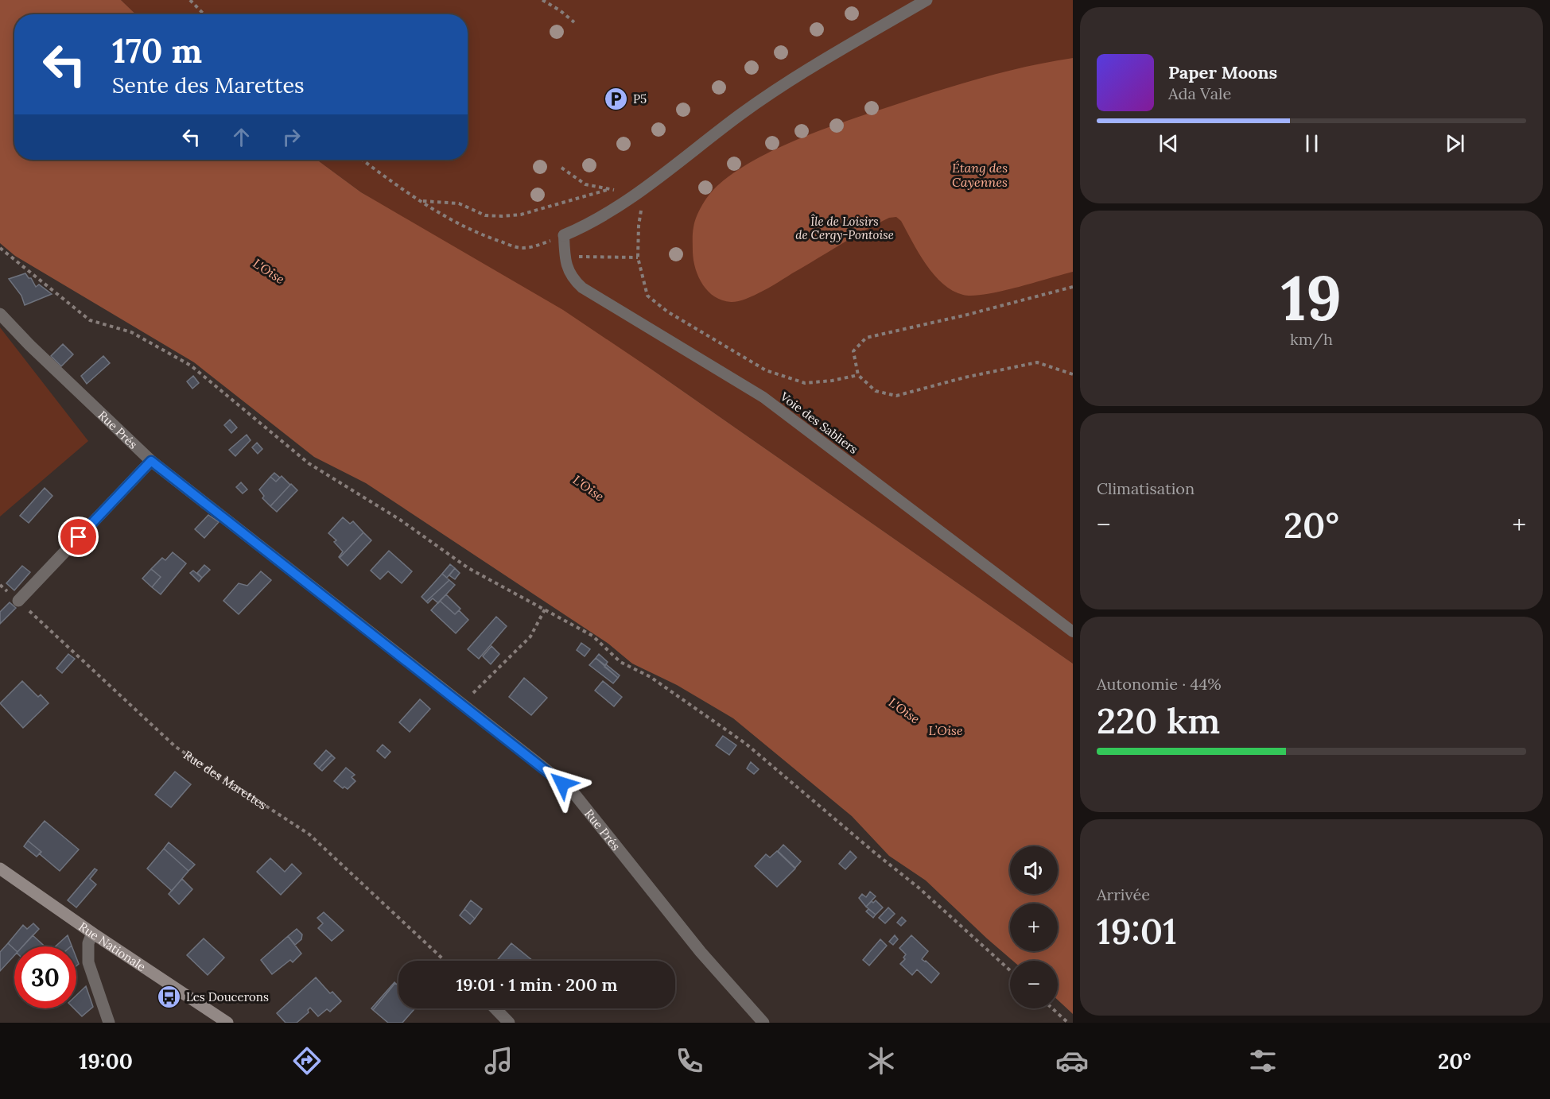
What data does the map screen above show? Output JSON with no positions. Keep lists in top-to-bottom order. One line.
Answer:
{"streets":{"street":["Rue Prés","Rue Nationale"],"lane":["Voie des Sabliers"],"path":["Rue des Marettes"]},"water":["Étang des Cayennes","L'Oise","L’Oise"],"parks":["Île de Loisirs de Cergy-Pontoise"],"places":{"parking":["P5"],"bus stop":["Les Doucerons"]},"page":{"turn":["170 m","Sente des Marettes"],"song":["Paper Moons","Ada Vale"],"tile":[["19","km/h"],"Climatisation",["Autonomie · 44%","220 km"],["Arrivée","19:01"]],"heat":["−","20°","+"],"map_buttons":["+","−"],"limit":"30","trip":"19:01 · 1 min · 200 m","tabs":["19:00","20°"]}}
